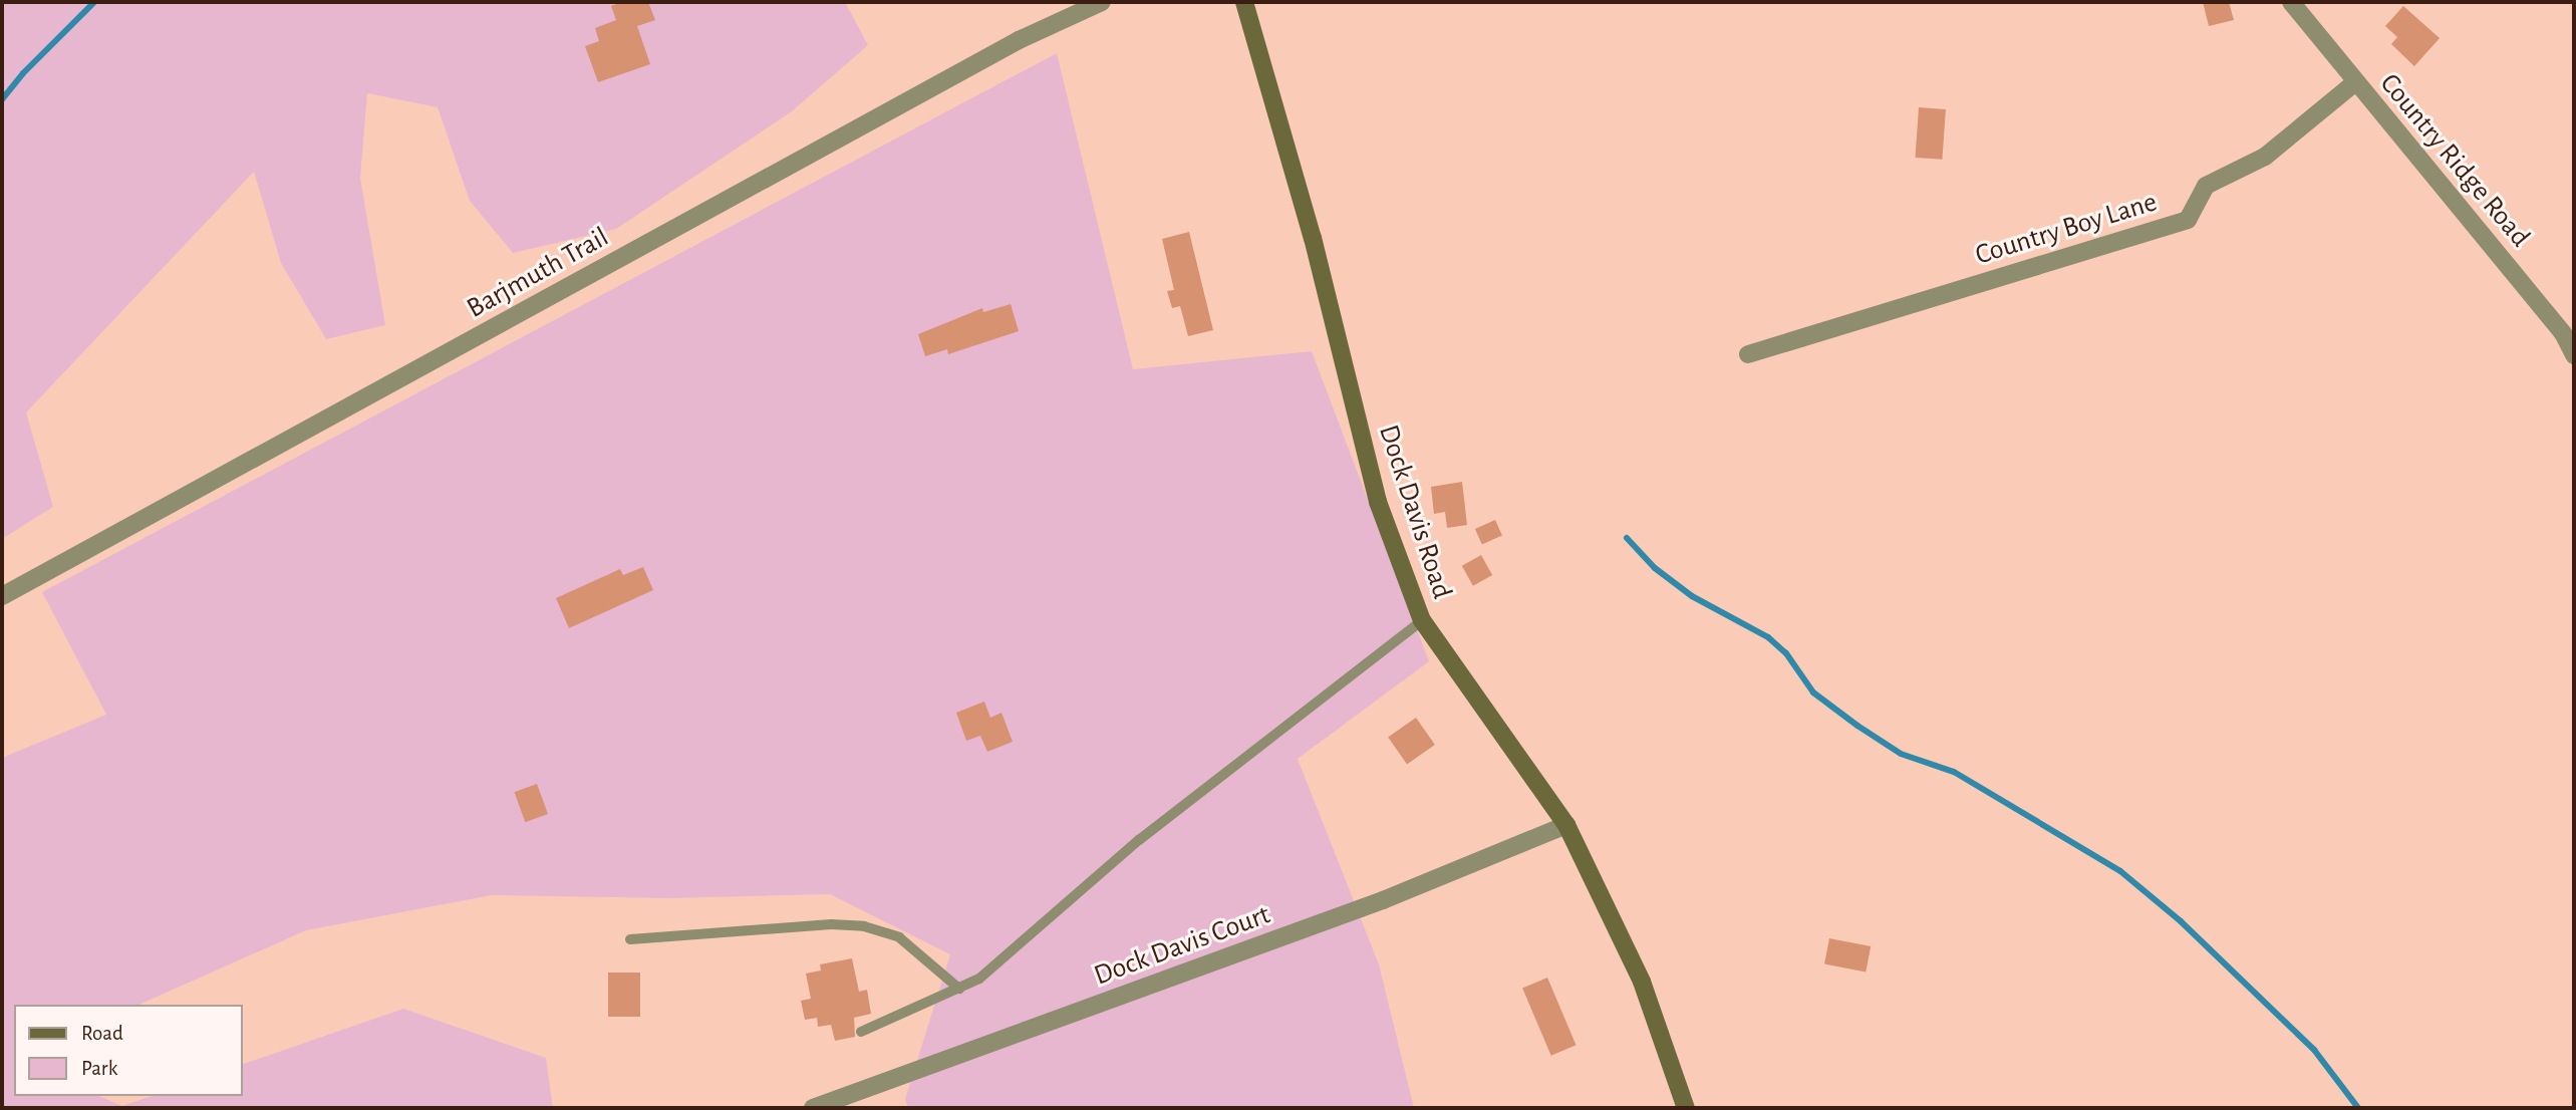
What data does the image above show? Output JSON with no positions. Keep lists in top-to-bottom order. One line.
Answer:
{"streets":{"street":["Country Ridge Road","Country Boy Lane","Barjmuth Trail","Dock Davis Road","Dock Davis Court"]},"crossings":[["Country Ridge Road","Country Boy Lane"],["Dock Davis Road","Dock Davis Court"]],"legend":["Road","Park"]}
